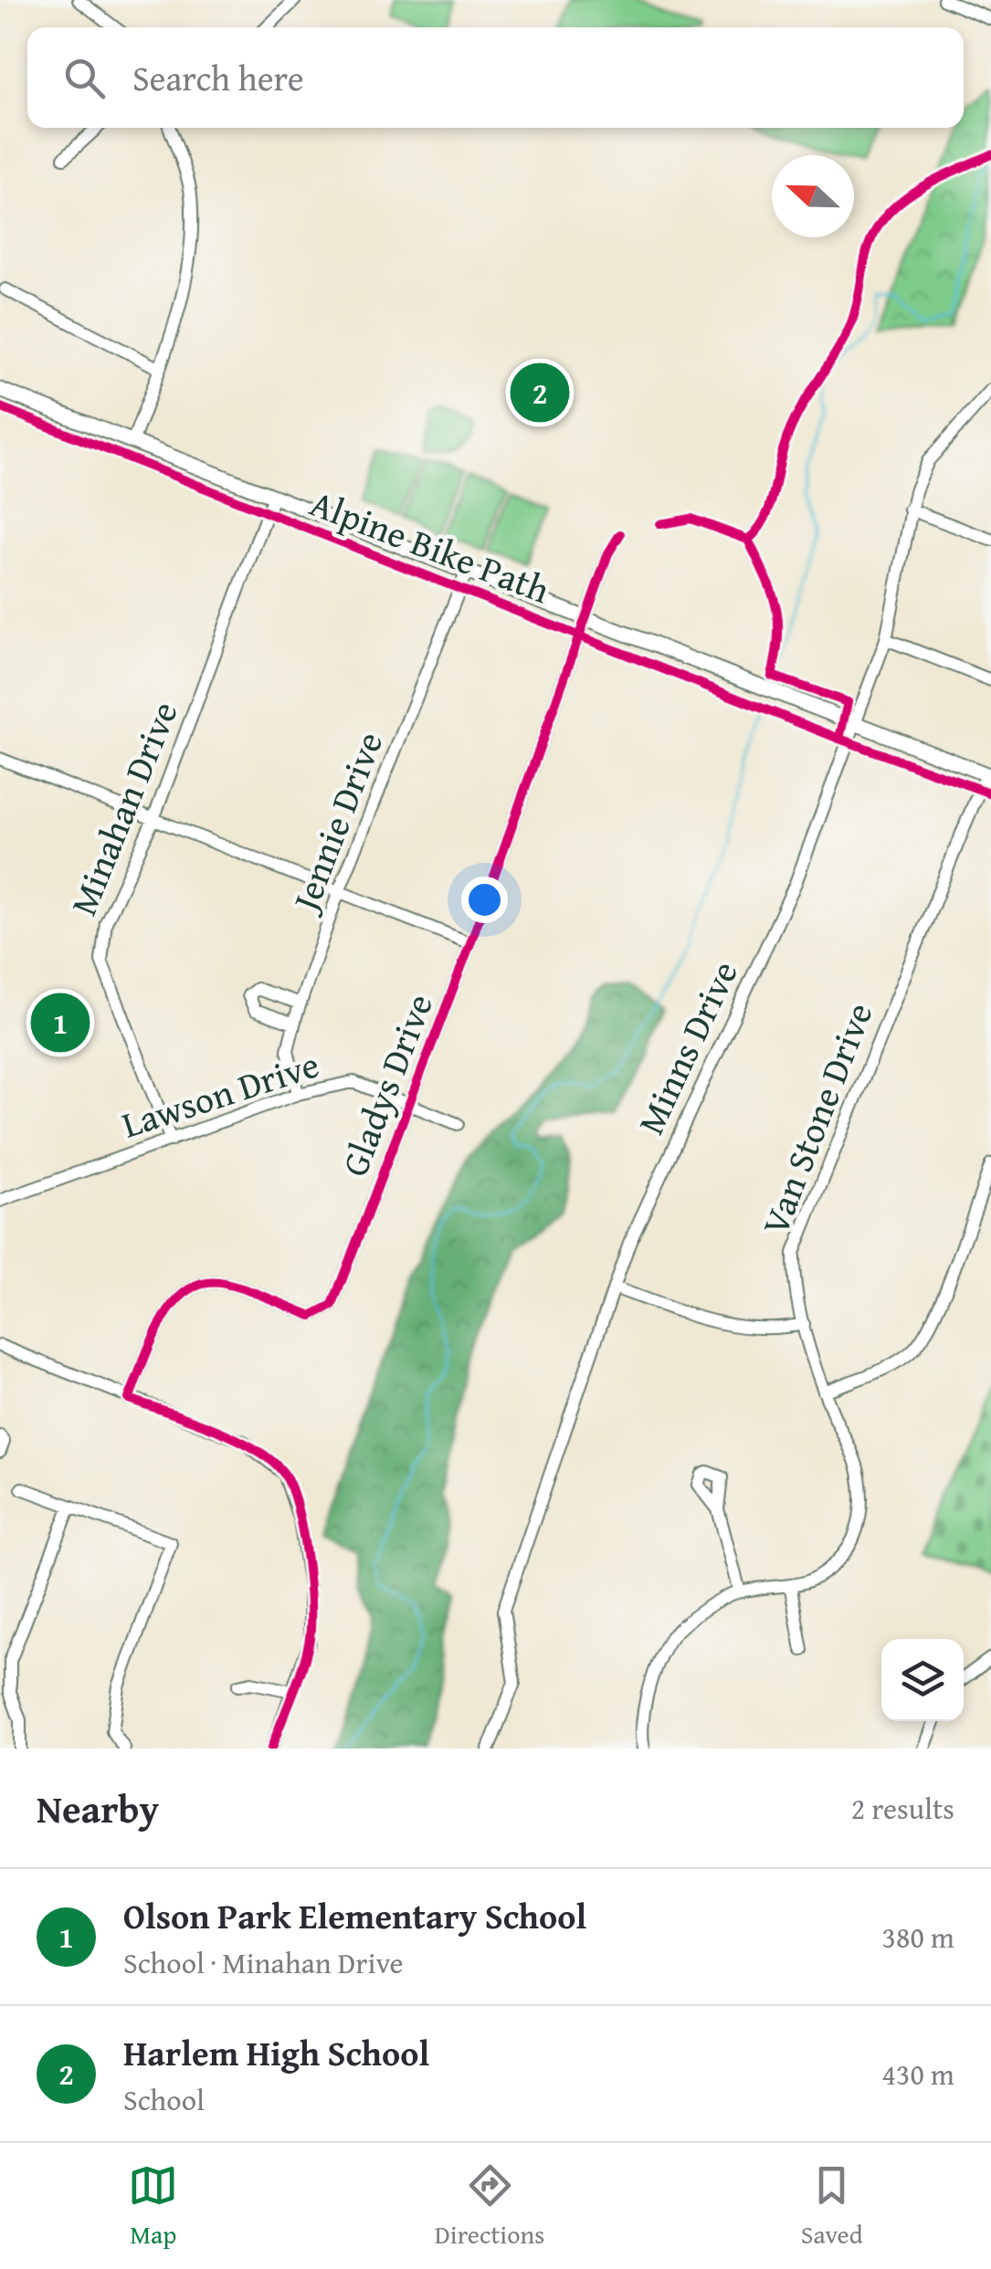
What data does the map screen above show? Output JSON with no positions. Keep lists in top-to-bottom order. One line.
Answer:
{"streets":{"street":["Minahan Drive","Jennie Drive","Minns Drive","Gladys Drive","Lawson Drive","Van Stone Drive"],"cycle path":["Alpine Bike Path"]},"crossings":[["Minahan Drive","Lawson Drive"],["Jennie Drive","Lawson Drive"],["Gladys Drive","Lawson Drive"]],"north":"left","page":{"search":"Search here","pins":["2","1"],"heading":["Nearby","2 results"],"list":[{"mark":"1","name":"Olson Park Elementary School","note":"School · Minahan Drive","value":"380 m"},{"mark":"2","name":"Harlem High School","note":"School","value":"430 m"}],"nav":["Map","Directions","Saved"]}}
